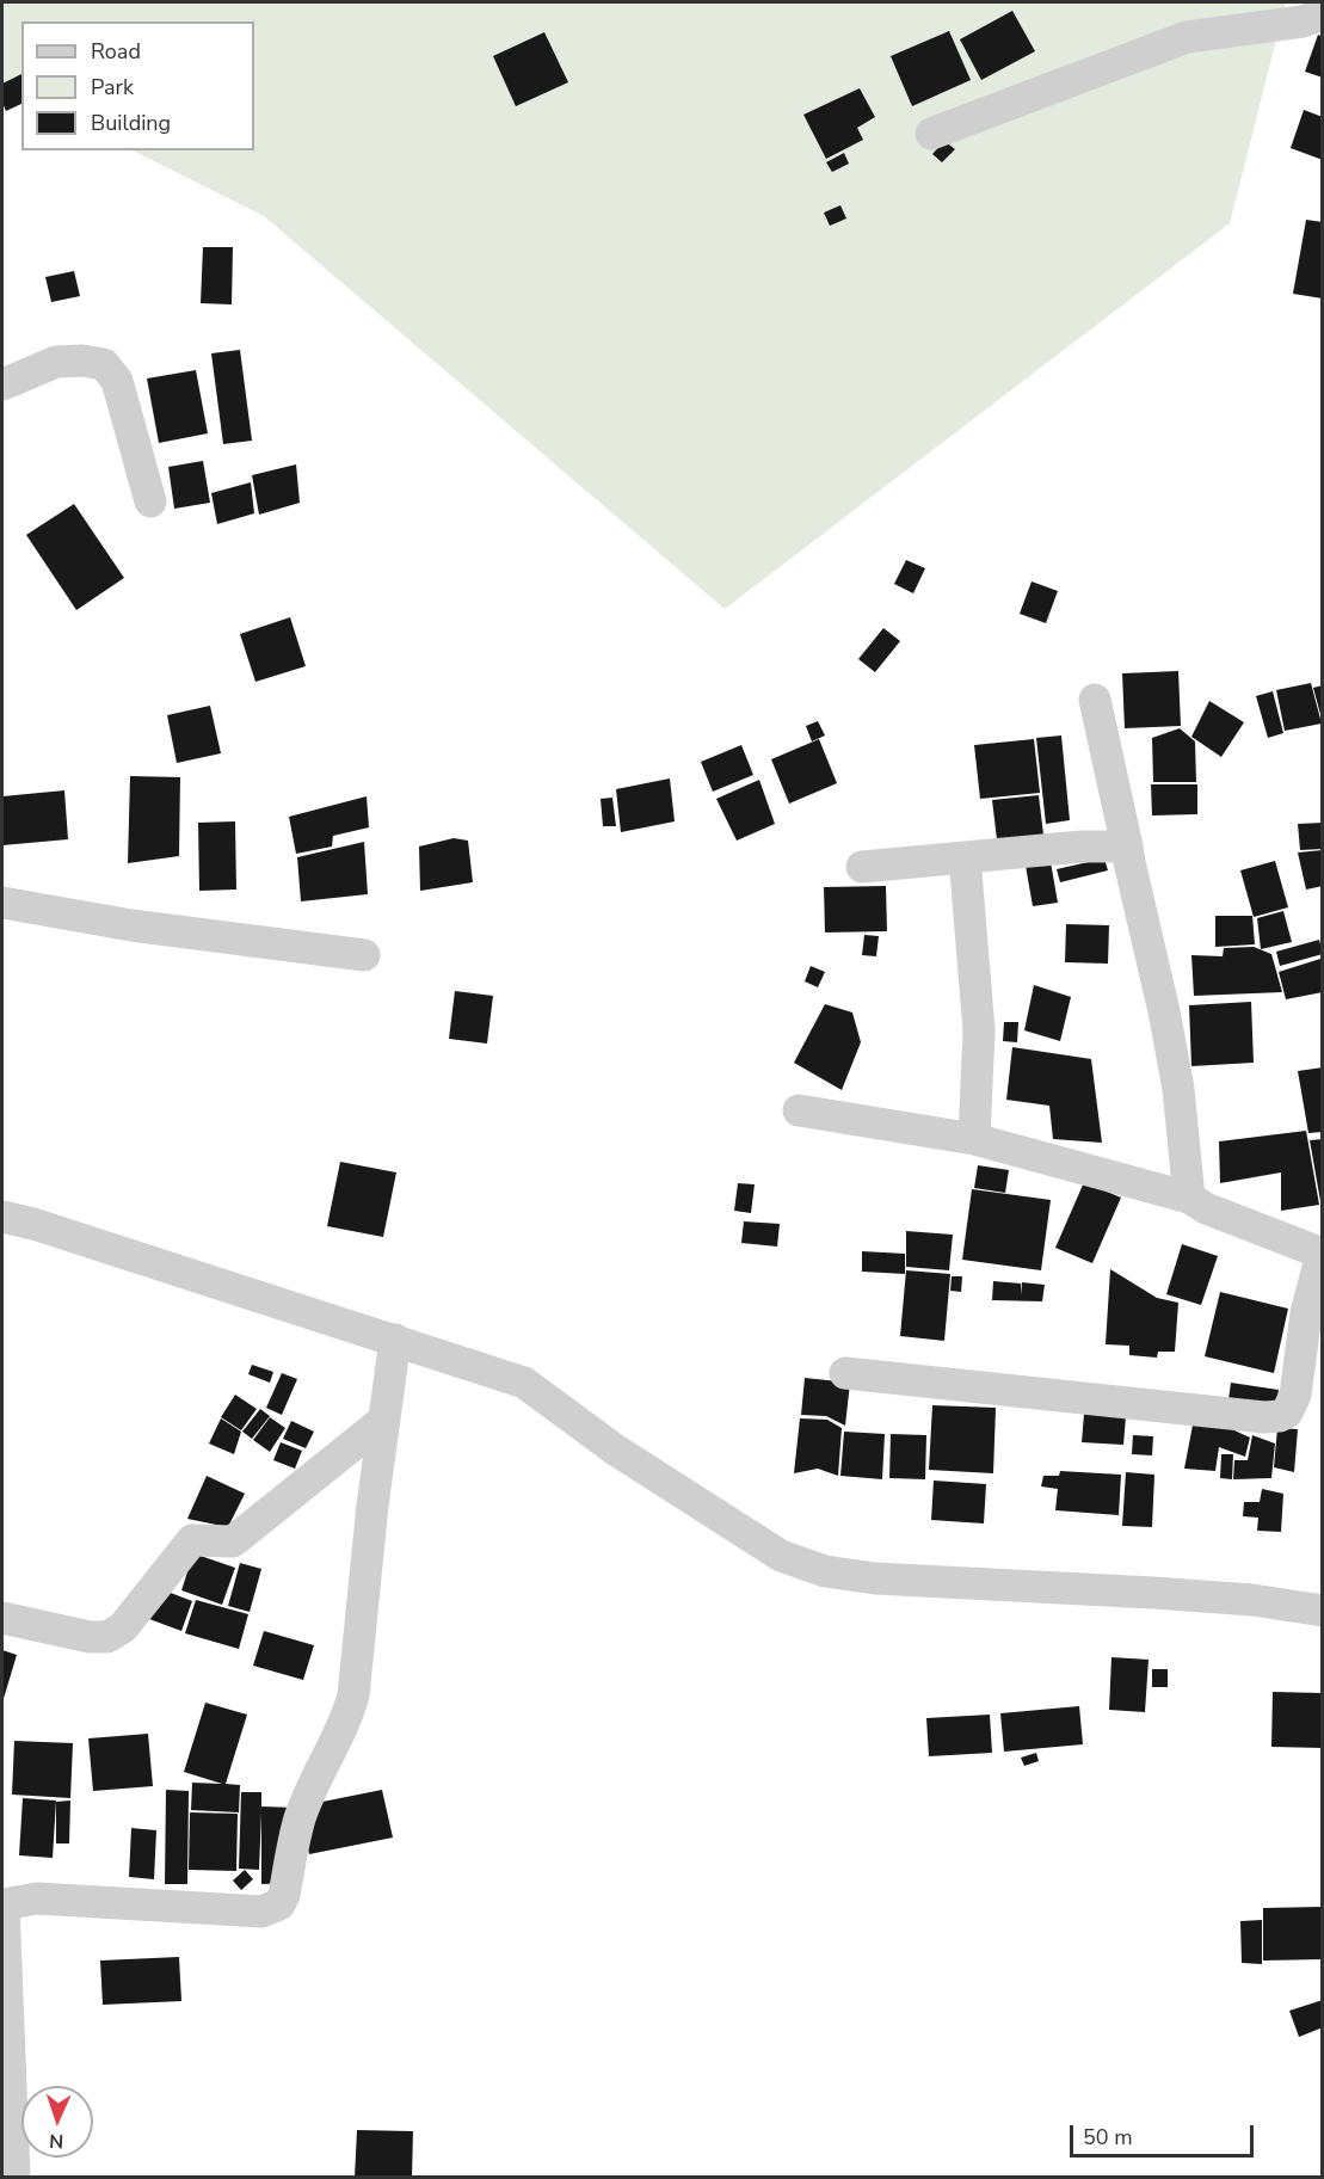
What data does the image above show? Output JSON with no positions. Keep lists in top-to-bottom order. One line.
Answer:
{"legend":["Road","Park","Building"],"scale_bar":"50 m","north":"bottom"}
